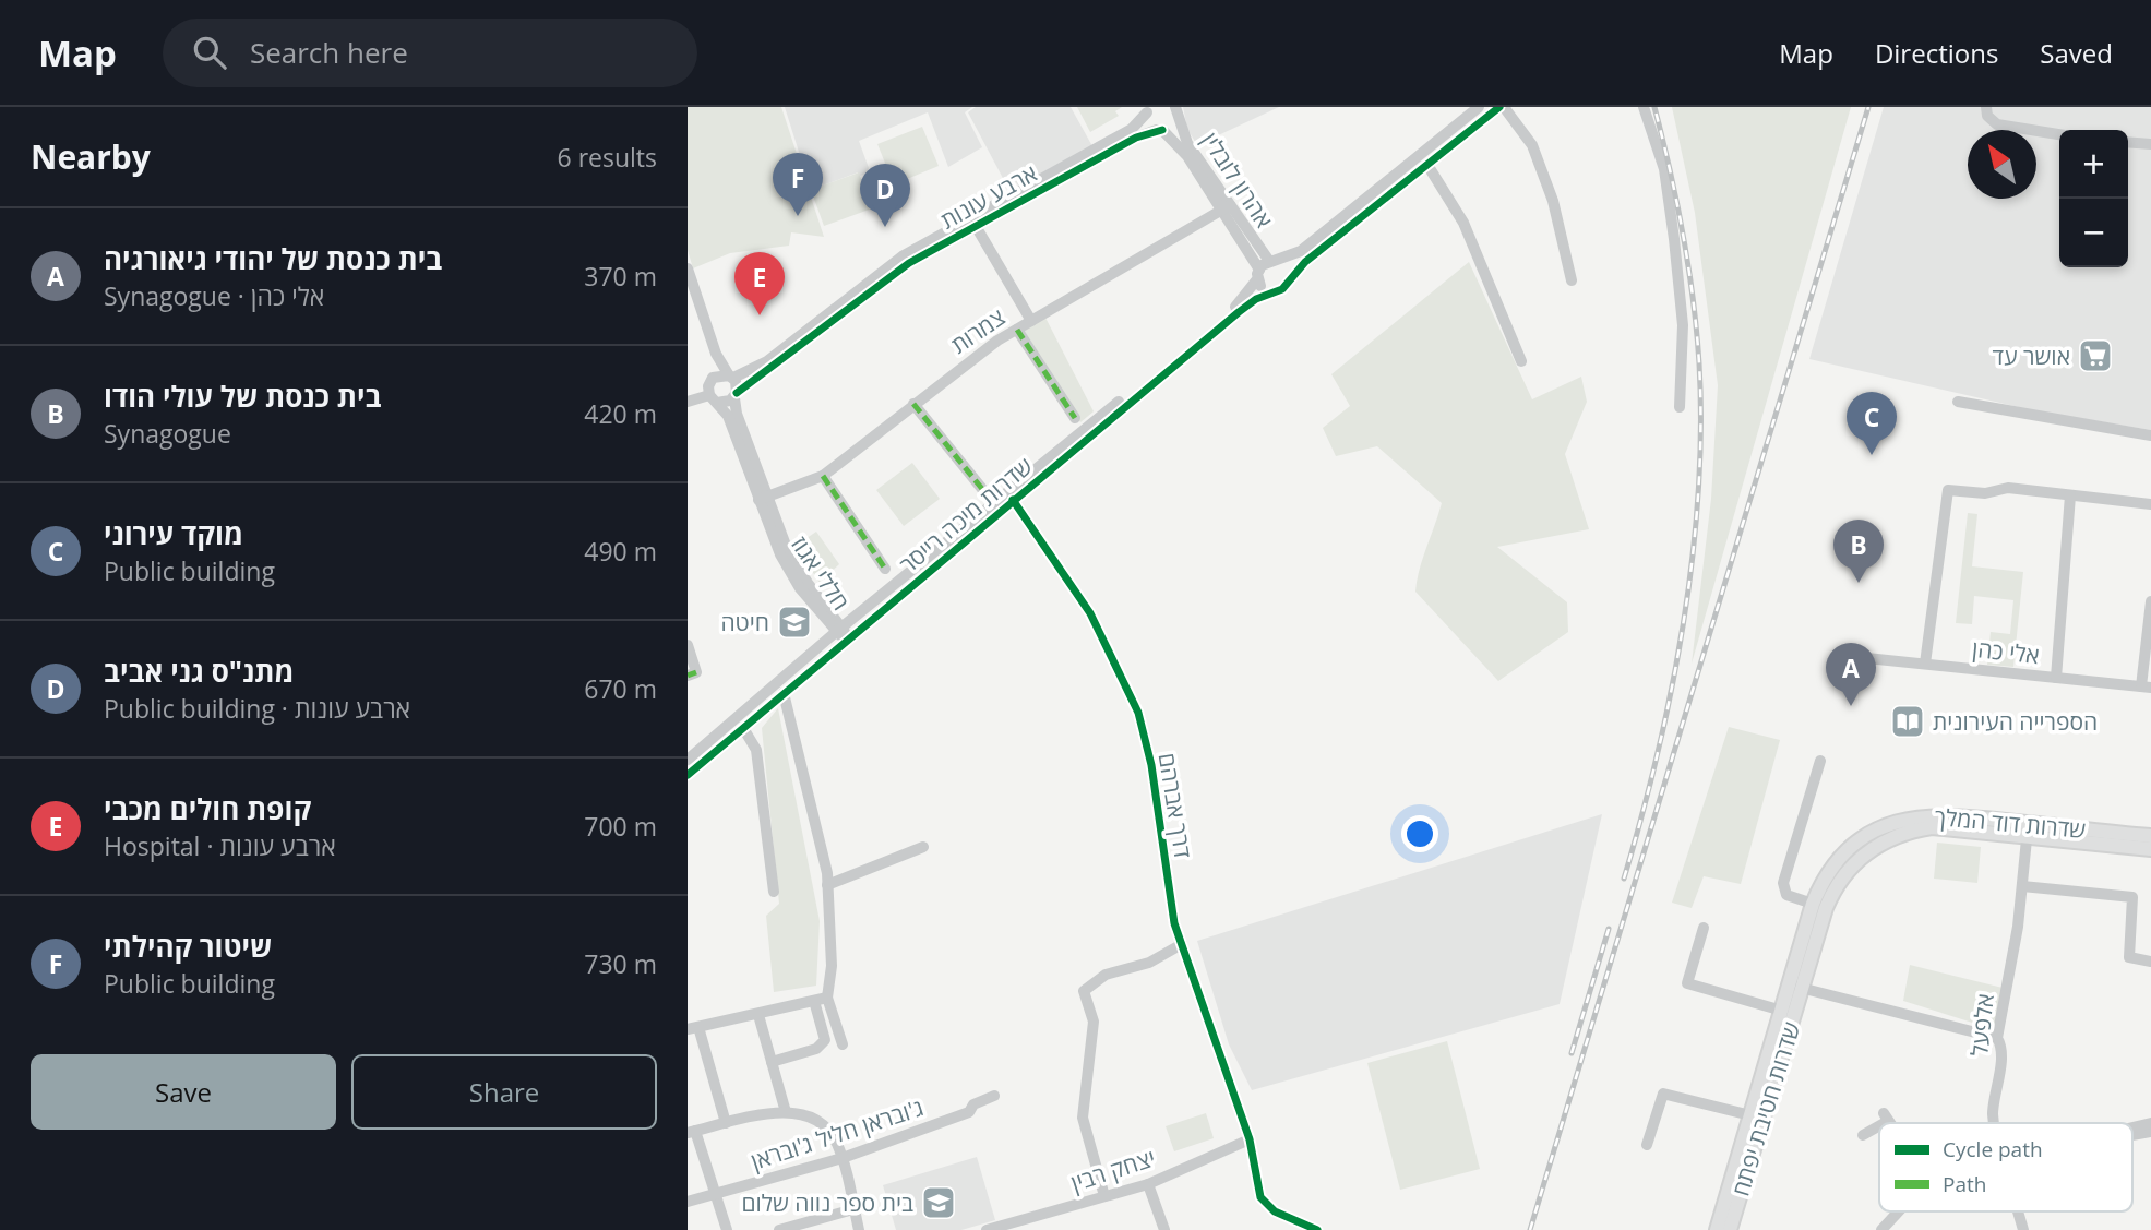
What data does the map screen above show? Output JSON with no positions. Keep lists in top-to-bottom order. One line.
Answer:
{"streets":{"main road":["שדרות דוד המלך","שדרות חטיבת יפתח"],"street":["אהרון לובלין","ארבע עונות","צמרות","שדרות מיכה רייסר","חללי אגוז","אלי כהן","דרך אברהם","אלפעל","ג'ובראן חליל ג'ובראן","יצחק רבין"]},"crossings":[["אהרון לובלין","ארבע עונות"],["אהרון לובלין","צמרות"],["אהרון לובלין","שדרות מיכה רייסר"],["ארבע עונות","חללי אגוז"],["צמרות","חללי אגוז"],["שדרות מיכה רייסר","חללי אגוז"],["שדרות מיכה רייסר","דרך אברהם"],["דרך אברהם","יצחק רבין"],["שדרות דוד המלך","אלפעל"],["שדרות דוד המלך","שדרות חטיבת יפתח"]],"places":{"supermarket":["אושר עד"],"school or university":["חיטה","בית ספר נווה שלום"],"library":["הספרייה העירונית"]},"legend":["Cycle path","Path"],"north":"top left","page":{"header":"Map","search":"Search here","nav":["Map","Directions","Saved"],"heading":["Nearby","6 results"],"map_buttons":["+","−"],"pins":["F","D","E","C","B","A"],"list":[{"mark":"A","name":"בית כנסת של יהודי גיאורגיה","note":"Synagogue · אלי כהן","value":"370 m"},{"mark":"B","name":"בית כנסת של עולי הודו","note":"Synagogue","value":"420 m"},{"mark":"C","name":"מוקד עירוני","note":"Public building","value":"490 m"},{"mark":"D","name":"מתנ\"ס גני אביב","note":"Public building · ארבע עונות","value":"670 m"},{"mark":"E","name":"קופת חולים מכבי","note":"Hospital · ארבע עונות","value":"700 m"},{"mark":"F","name":"שיטור קהילתי","note":"Public building","value":"730 m"}],"buttons":["Save","Share"]}}
